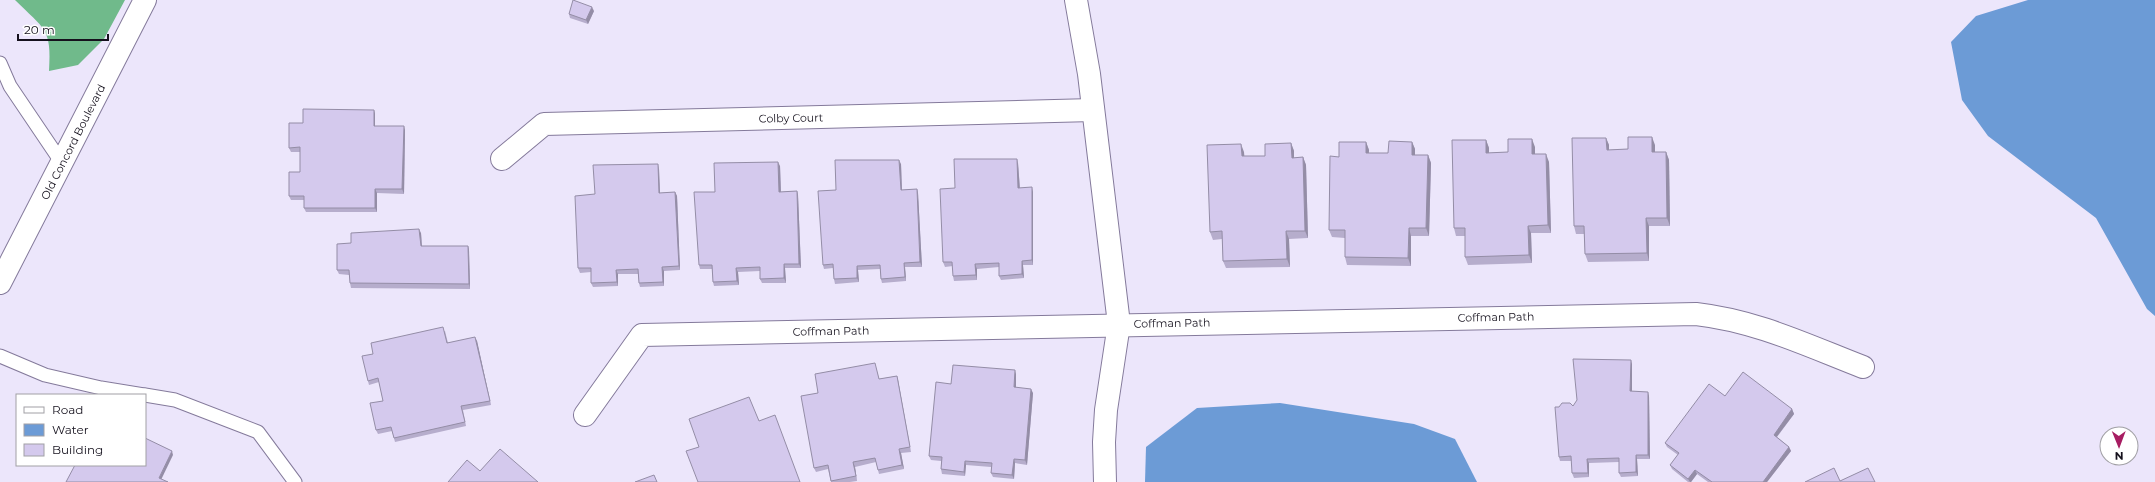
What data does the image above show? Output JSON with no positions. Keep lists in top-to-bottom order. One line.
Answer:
{"streets":{"street":["Colby Court","Old Concord Boulevard","Coffman Path"]},"crossings":[["Colby Court","Coffman Path"]],"legend":["Road","Water","Building"],"scale_bar":"20 m","north":"bottom"}
